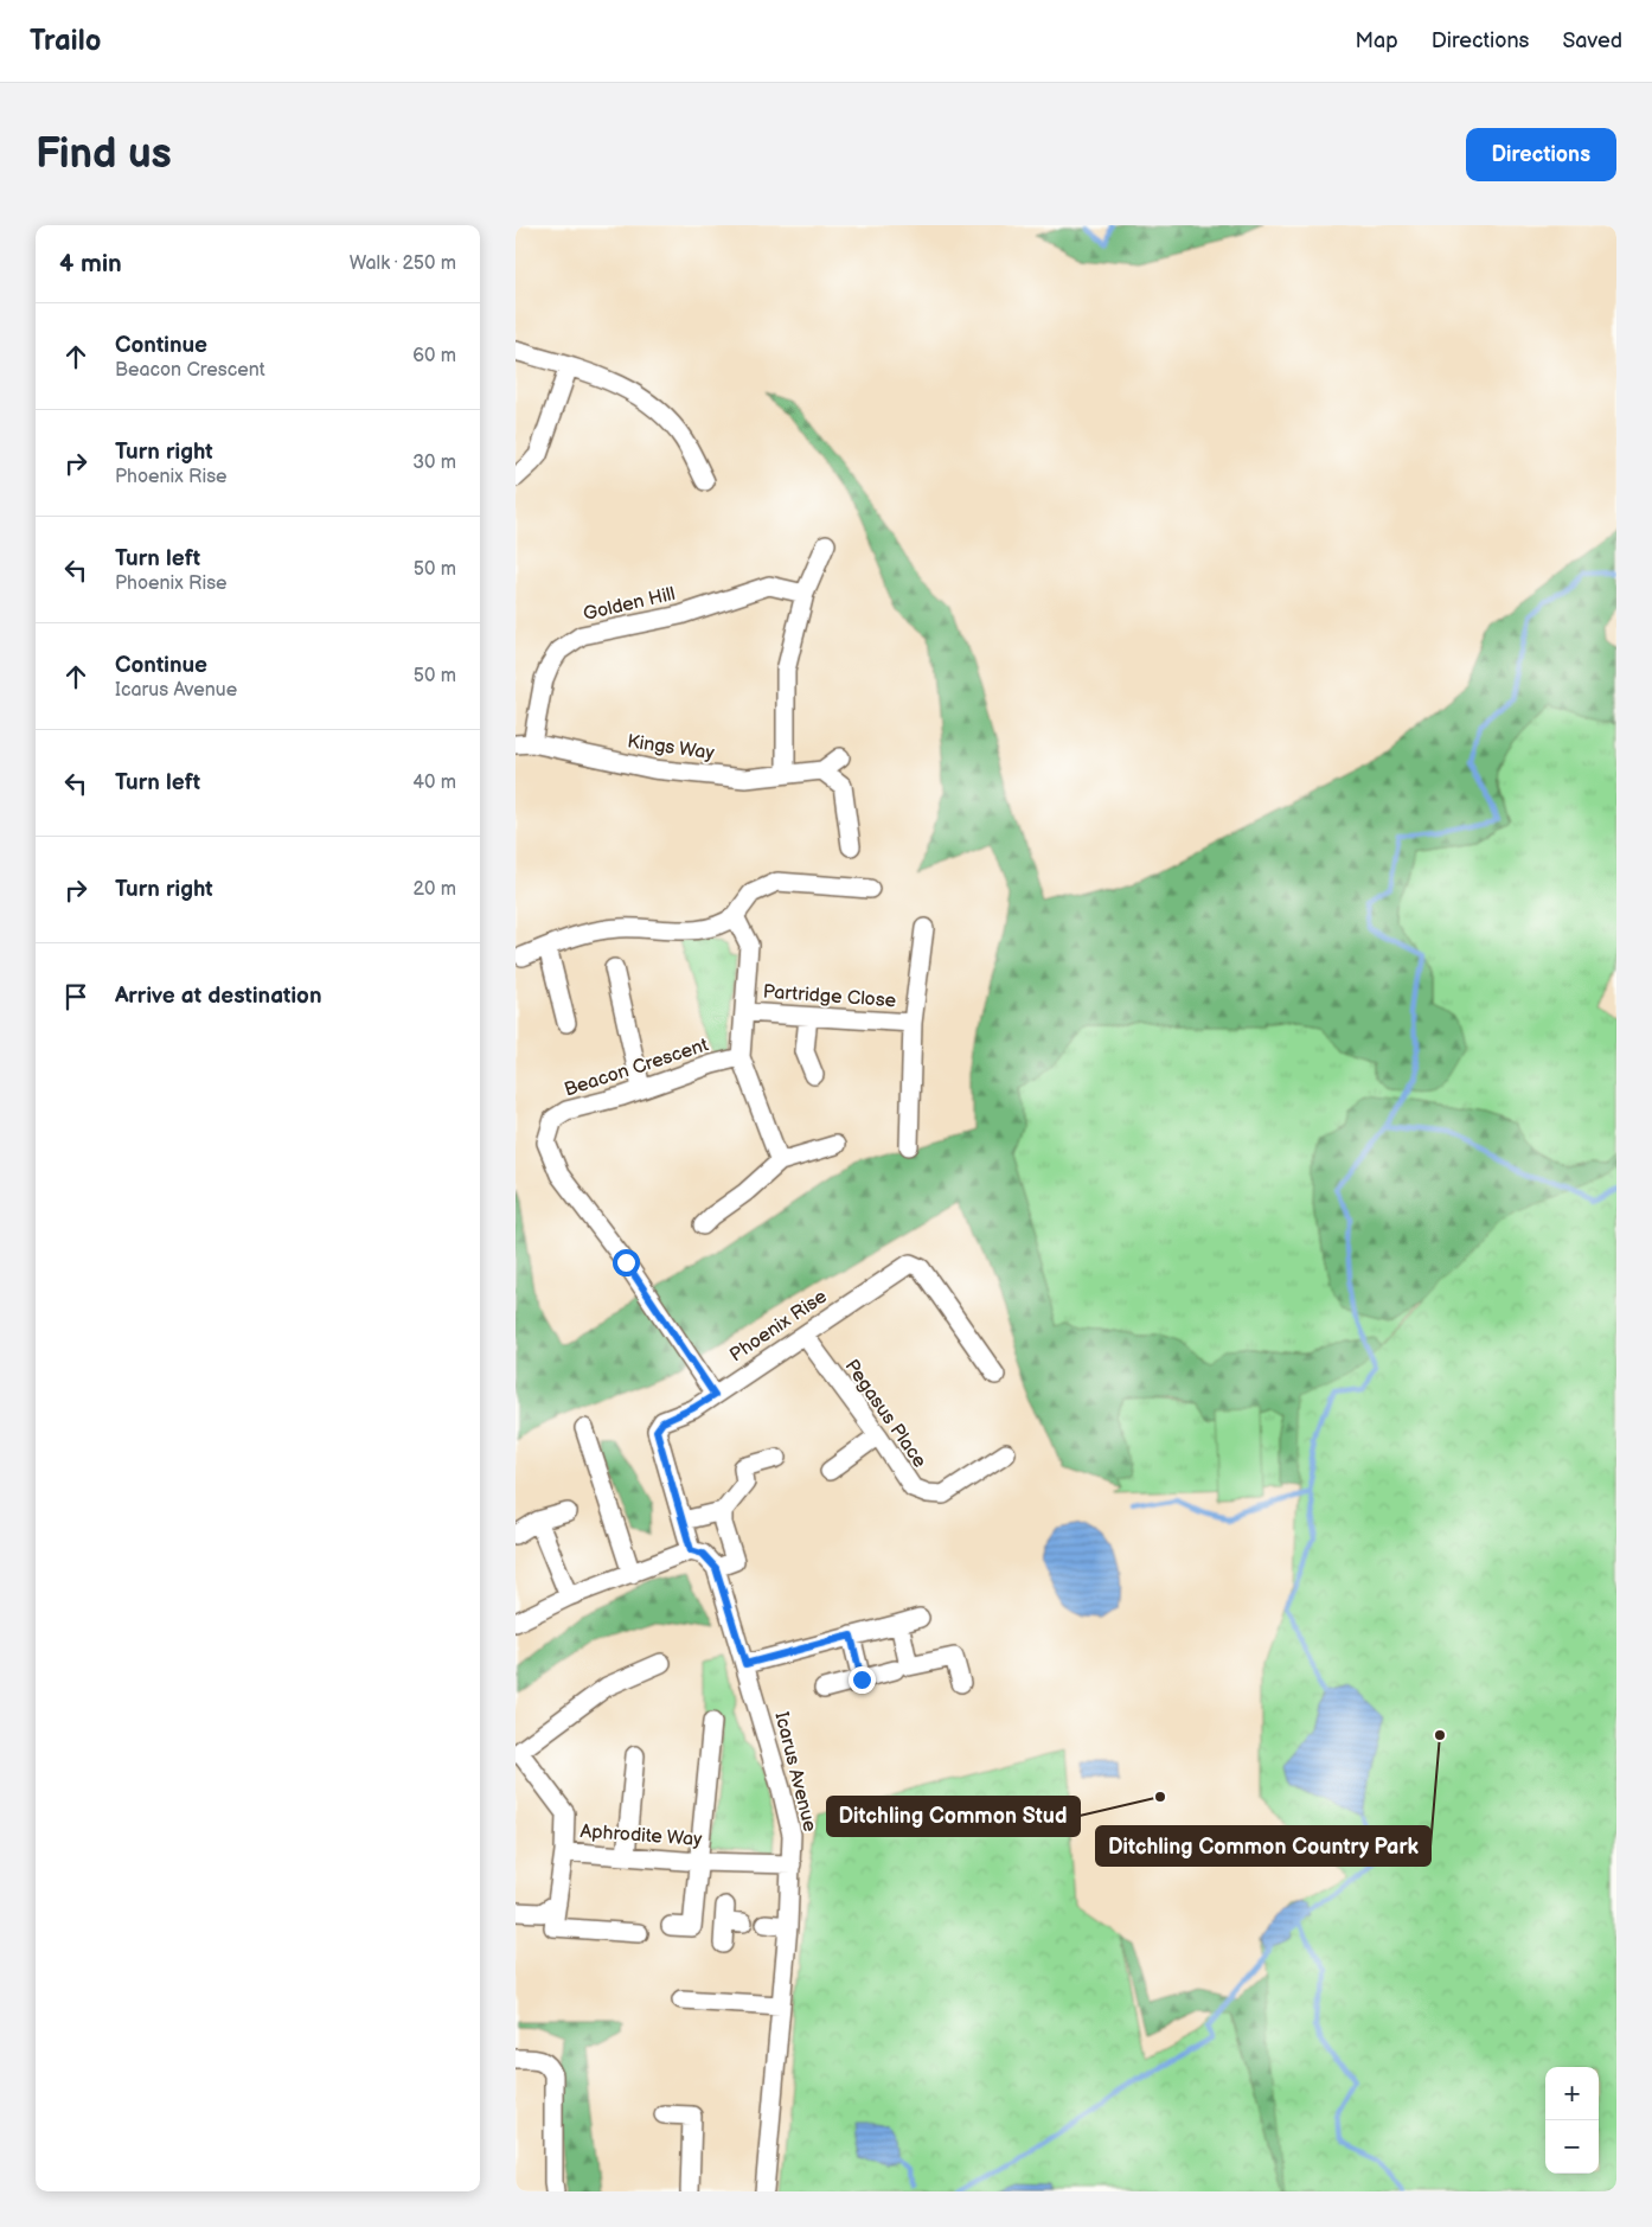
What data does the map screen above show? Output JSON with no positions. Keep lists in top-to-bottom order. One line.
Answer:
{"streets":{"street":["Golden Hill","Kings Way","Partridge Close","Beacon Crescent","Phoenix Rise","Pegasus Place","Icarus Avenue","Aphrodite Way"]},"crossings":[["Golden Hill","Kings Way"],["Beacon Crescent","Phoenix Rise"],["Phoenix Rise","Pegasus Place"],["Icarus Avenue","Aphrodite Way"]],"places":["Ditchling Common Country Park","Ditchling Common Stud"],"page":{"header":"Trailo","nav":["Map","Directions","Saved"],"buttons":"Directions","title":"Find us","heading":["4 min","Walk · 250 m"],"list":[["Continue","Beacon Crescent","60 m"],["Turn right","Phoenix Rise","30 m"],["Turn left","Phoenix Rise","50 m"],["Continue","Icarus Avenue","50 m"],["Turn left","40 m"],["Turn right","20 m"],"Arrive at destination"],"map_buttons":["+","−"]}}
